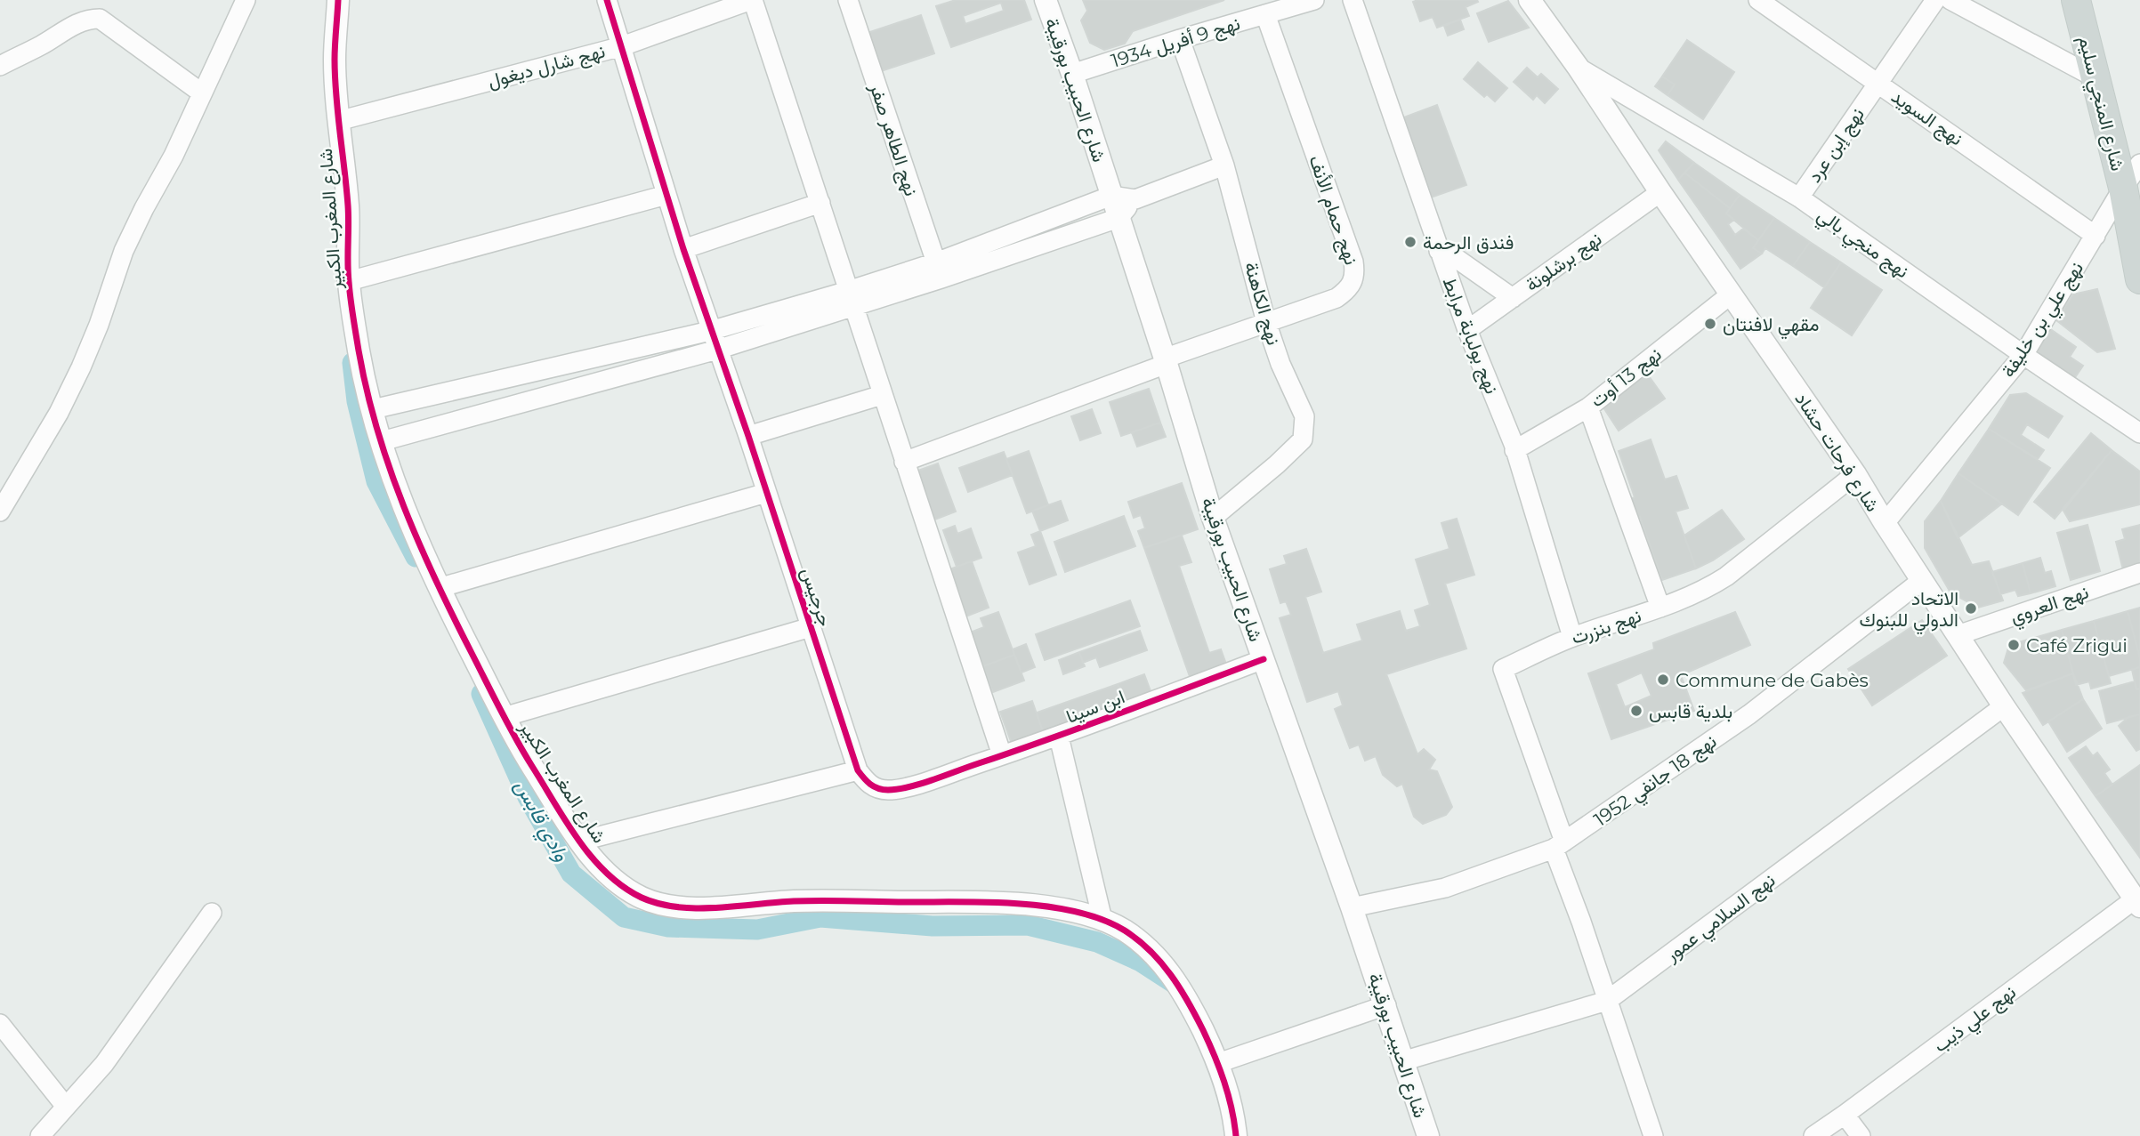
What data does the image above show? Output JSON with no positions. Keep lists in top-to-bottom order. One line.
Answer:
{"streets":{"main road":["شارع المنجي سليم"],"street":["نهج 9 أفريل 1934","نهج شارل ديغول","شارع الحبيب بورقيبة","نهج السويد","نهج الطاهر صفر","نهج إبن عرد","نهج حمام الأنف","شارع المغرب الكبير","نهج منجي بالي","نهج برشلونة","نهج الكاهنة","نهج علي بن خليفة","نهج بولبابة مرابط","نهج 13 أوت","شارع فرحات حشاد","جرجيس","نهج العروي","نهج بنزرت","ابن سينا","نهج 18 جانفي 1952","نهج السلامي عمور","نهج علي ذيب"]},"crossings":[["نهج 9 أفريل 1934","شارع الحبيب بورقيبة"],["نهج 9 أفريل 1934","نهج حمام الأنف"],["نهج 9 أفريل 1934","نهج الكاهنة"],["نهج شارل ديغول","شارع المغرب الكبير"],["نهج شارل ديغول","جرجيس"],["شارع الحبيب بورقيبة","نهج حمام الأنف"],["شارع الحبيب بورقيبة","نهج الكاهنة"],["شارع الحبيب بورقيبة","ابن سينا"],["شارع الحبيب بورقيبة","نهج 18 جانفي 1952"],["شارع الحبيب بورقيبة","نهج السلامي عمور"],["شارع المنجي سليم","نهج علي بن خليفة"],["نهج السويد","نهج إبن عرد"],["نهج السويد","نهج علي بن خليفة"],["نهج إبن عرد","نهج منجي بالي"],["نهج حمام الأنف","نهج الكاهنة"],["نهج منجي بالي","نهج علي بن خليفة"],["نهج منجي بالي","شارع فرحات حشاد"],["نهج برشلونة","نهج بولبابة مرابط"],["نهج برشلونة","شارع فرحات حشاد"],["نهج علي بن خليفة","شارع فرحات حشاد"],["نهج بولبابة مرابط","نهج 13 أوت"],["نهج بولبابة مرابط","نهج بنزرت"],["نهج 13 أوت","شارع فرحات حشاد"],["شارع فرحات حشاد","نهج العروي"],["شارع فرحات حشاد","نهج بنزرت"],["شارع فرحات حشاد","نهج 18 جانفي 1952"],["شارع فرحات حشاد","نهج السلامي عمور"],["شارع فرحات حشاد","نهج علي ذيب"],["جرجيس","ابن سينا"],["نهج بنزرت","نهج 18 جانفي 1952"],["نهج بنزرت","نهج السلامي عمور"]],"water":["وادي قابس"],"places":["فندق الرحمة","مقهي لافنتان","الاتحاد الدولي للبنوك","Café Zrigui","Commune de Gabès","بلدية قابس"]}
